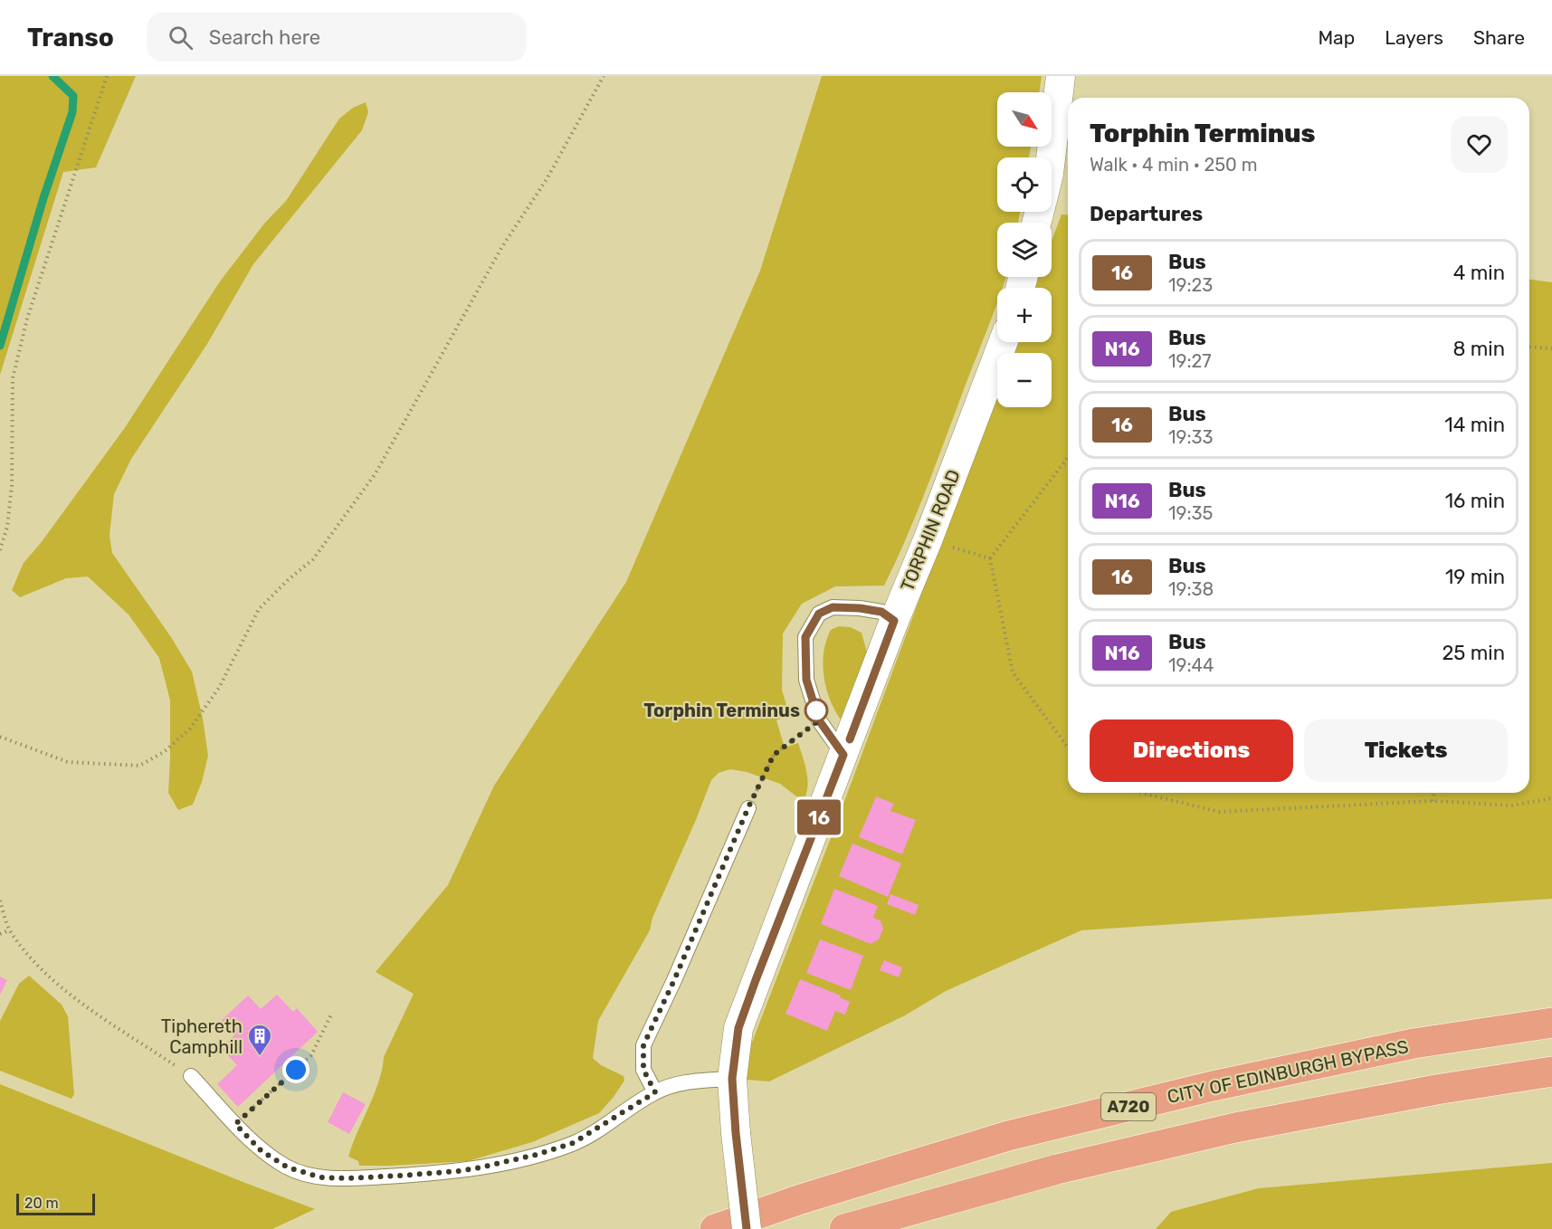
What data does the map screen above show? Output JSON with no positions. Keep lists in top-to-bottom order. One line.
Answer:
{"streets":{"highway":["CITY OF EDINBURGH BYPASS","A720"],"street":["TORPHIN ROAD"]},"places":{"other":["Torphin Terminus"],"building":["Tiphereth Camphill"]},"lines":["bus line 16"],"scale_bar":"20 m","north":"bottom right","page":{"header":"Transo","search":"Search here","nav":["Map","Layers","Share"],"on_map":"16","map_buttons":["+","−"],"heading":[["Torphin Terminus","Walk · 4 min · 250 m"],"Departures"],"list":[{"mark":"16","name":"Bus","note":"19:23","value":"4 min"},{"mark":"N16","name":"Bus","note":"19:27","value":"8 min"},{"mark":"16","name":"Bus","note":"19:33","value":"14 min"},{"mark":"N16","name":"Bus","note":"19:35","value":"16 min"},{"mark":"16","name":"Bus","note":"19:38","value":"19 min"},{"mark":"N16","name":"Bus","note":"19:44","value":"25 min"}],"buttons":["Directions","Tickets"],"scale":"20 m"}}
